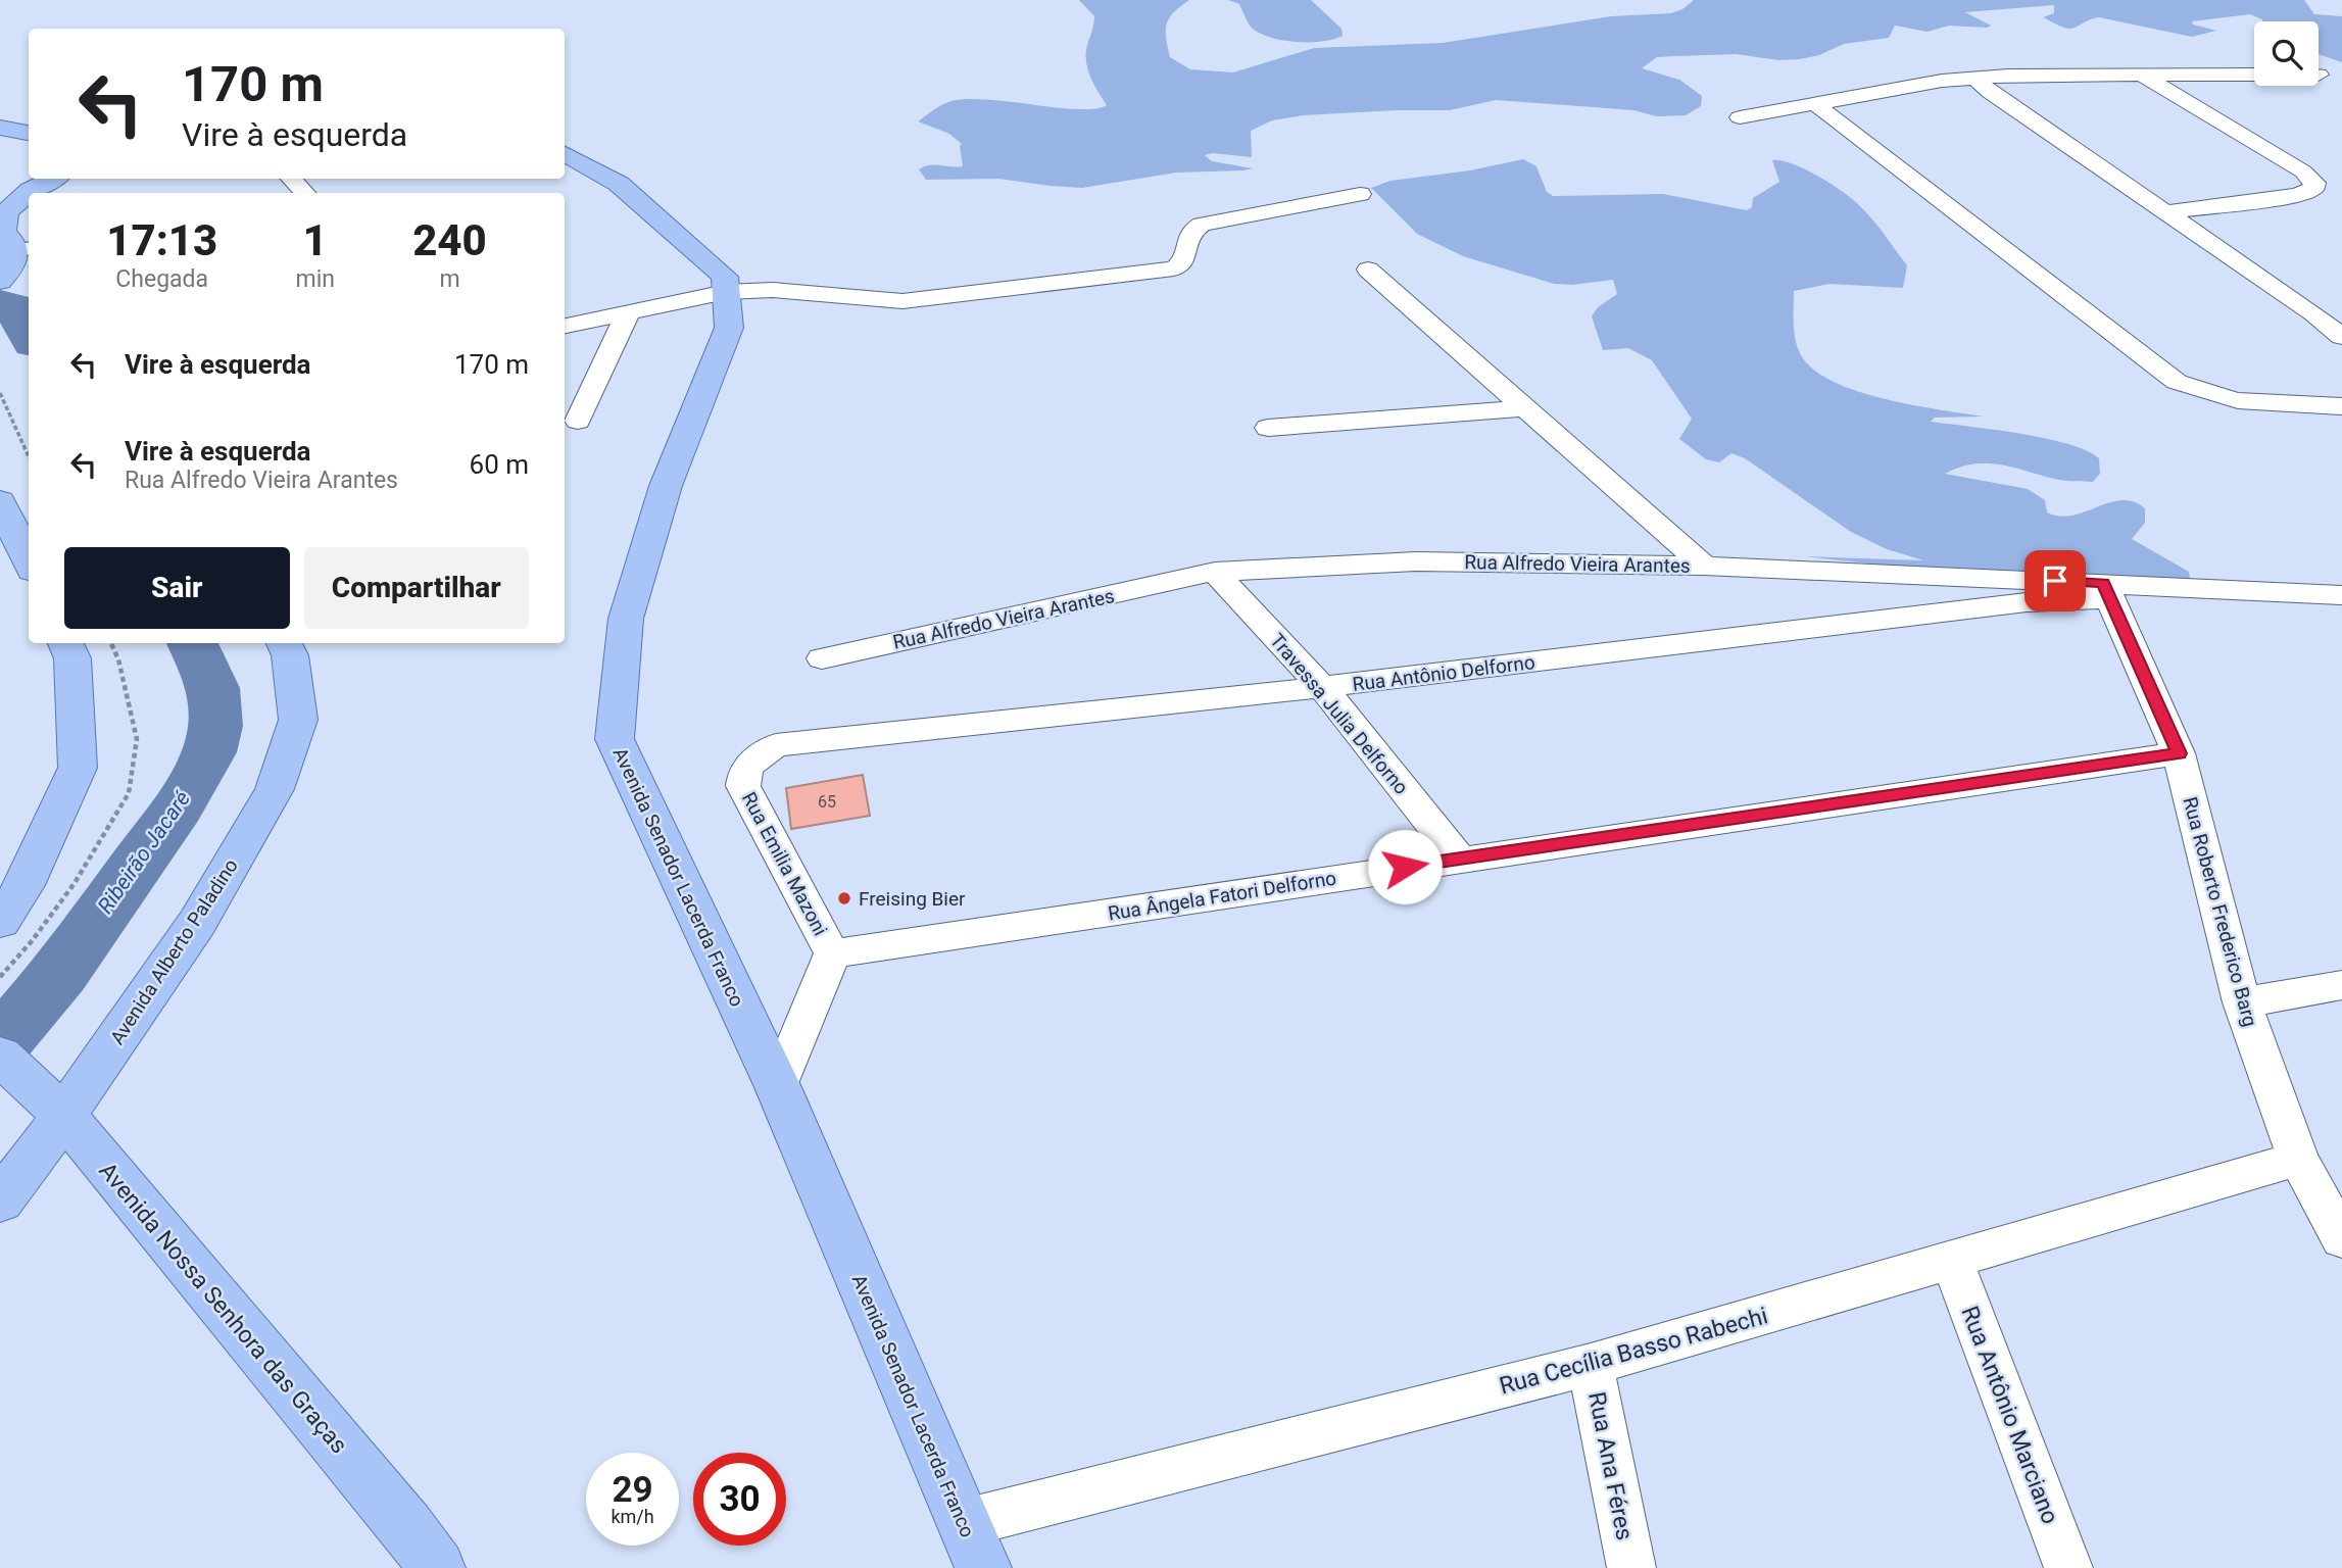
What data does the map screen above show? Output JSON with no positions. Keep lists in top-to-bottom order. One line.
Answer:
{"streets":{"main road":["Avenida Senador Lacerda Franco","Avenida Alberto Paladino","Avenida Nossa Senhora das Graças"],"street":["Rua Alfredo Vieira Arantes","Rua Antônio Delforno","Travessa Julia Delforno","Rua Emilia Mazoni","Rua Ângela Fatori Delforno","Rua Roberto Frederico Barg","Rua Cecília Basso Rabechi","Rua Antônio Marciano","Rua Ana Féres"]},"crossings":[["Rua Alfredo Vieira Arantes","Rua Antônio Delforno"],["Rua Alfredo Vieira Arantes","Travessa Julia Delforno"],["Rua Alfredo Vieira Arantes","Rua Roberto Frederico Barg"],["Rua Antônio Delforno","Travessa Julia Delforno"],["Rua Antônio Delforno","Rua Emilia Mazoni"],["Rua Antônio Delforno","Rua Roberto Frederico Barg"],["Travessa Julia Delforno","Rua Ângela Fatori Delforno"],["Rua Emilia Mazoni","Rua Ângela Fatori Delforno"],["Avenida Senador Lacerda Franco","Rua Cecília Basso Rabechi"],["Rua Ângela Fatori Delforno","Rua Roberto Frederico Barg"],["Rua Roberto Frederico Barg","Rua Cecília Basso Rabechi"],["Avenida Alberto Paladino","Avenida Nossa Senhora das Graças"],["Rua Cecília Basso Rabechi","Rua Antônio Marciano"],["Rua Cecília Basso Rabechi","Rua Ana Féres"]],"water":["Ribeirão Jacaré"],"places":["Freising Bier"],"house_numbers":["65"],"page":{"turn":["170 m","Vire à esquerda"],"eta":["17:13","Chegada","1","min","240","m"],"list":[{"name":"Vire à esquerda","value":"170 m"},{"name":"Vire à esquerda","note":"Rua Alfredo Vieira Arantes","value":"60 m"}],"buttons":["Sair","Compartilhar"],"speed":"29 km/h","limit":"30"}}
